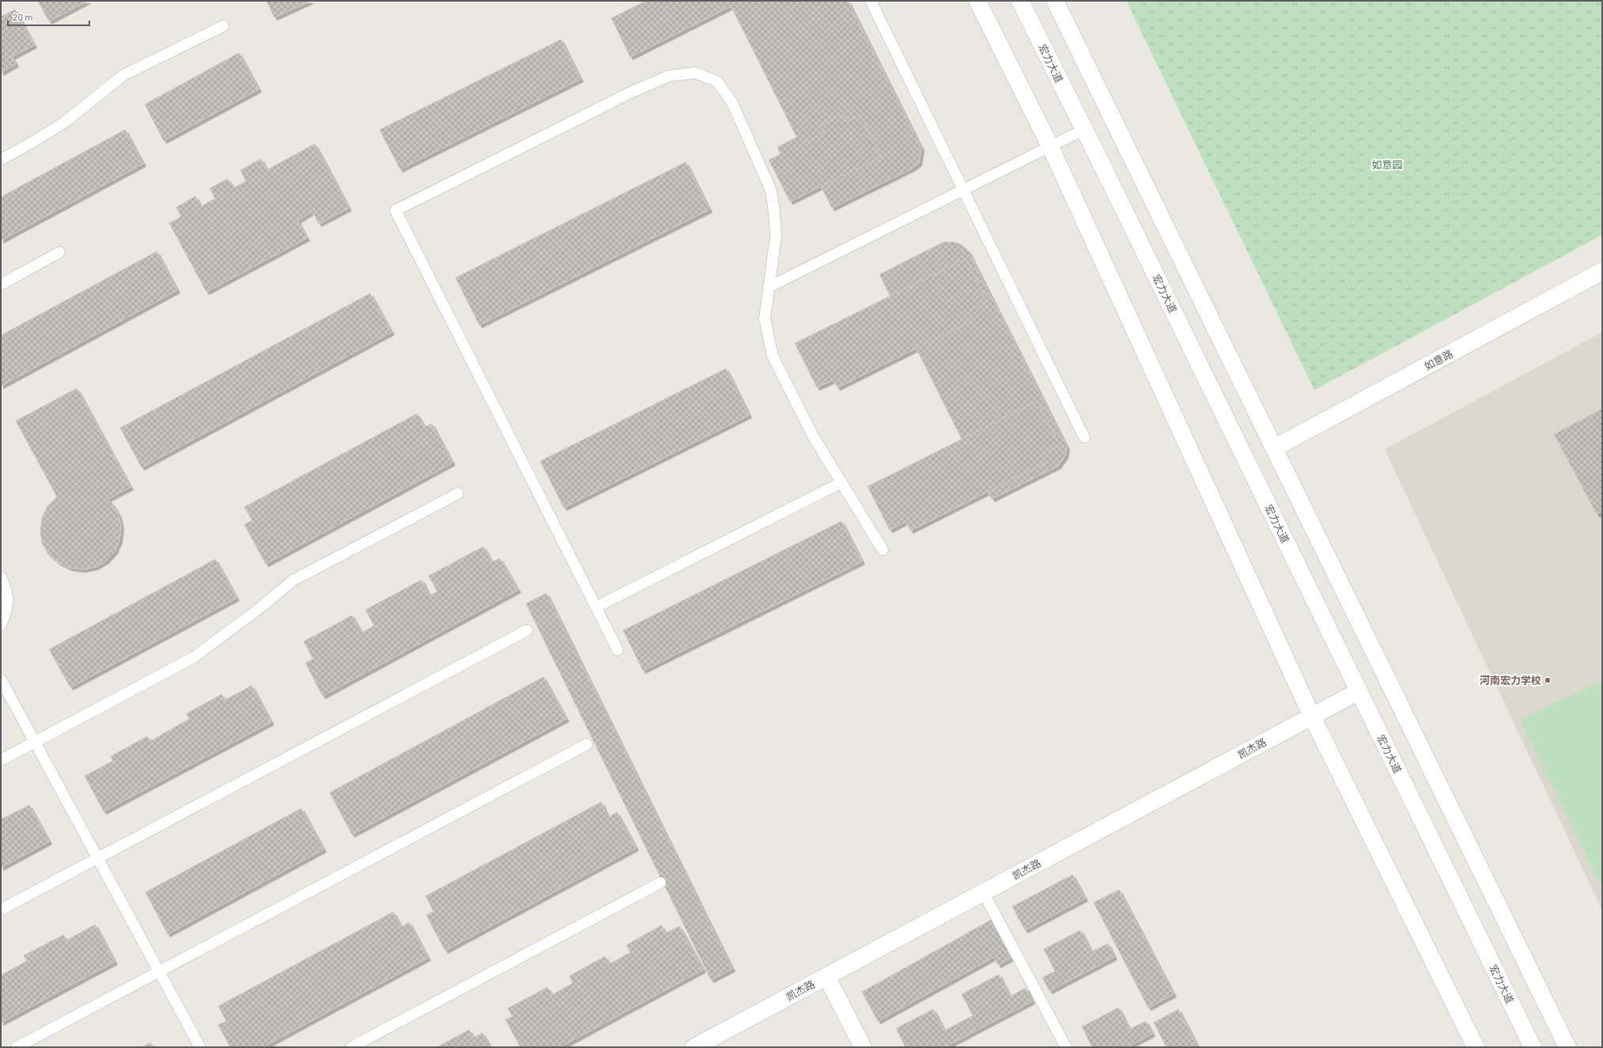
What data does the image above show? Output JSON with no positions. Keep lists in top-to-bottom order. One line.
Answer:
{"streets":{"street":["宏力大道","如意路","凯杰路"]},"crossings":[["宏力大道","凯杰路"]],"parks":["如意园"],"places":["河南宏力学校"],"scale_bar":"20 m"}
